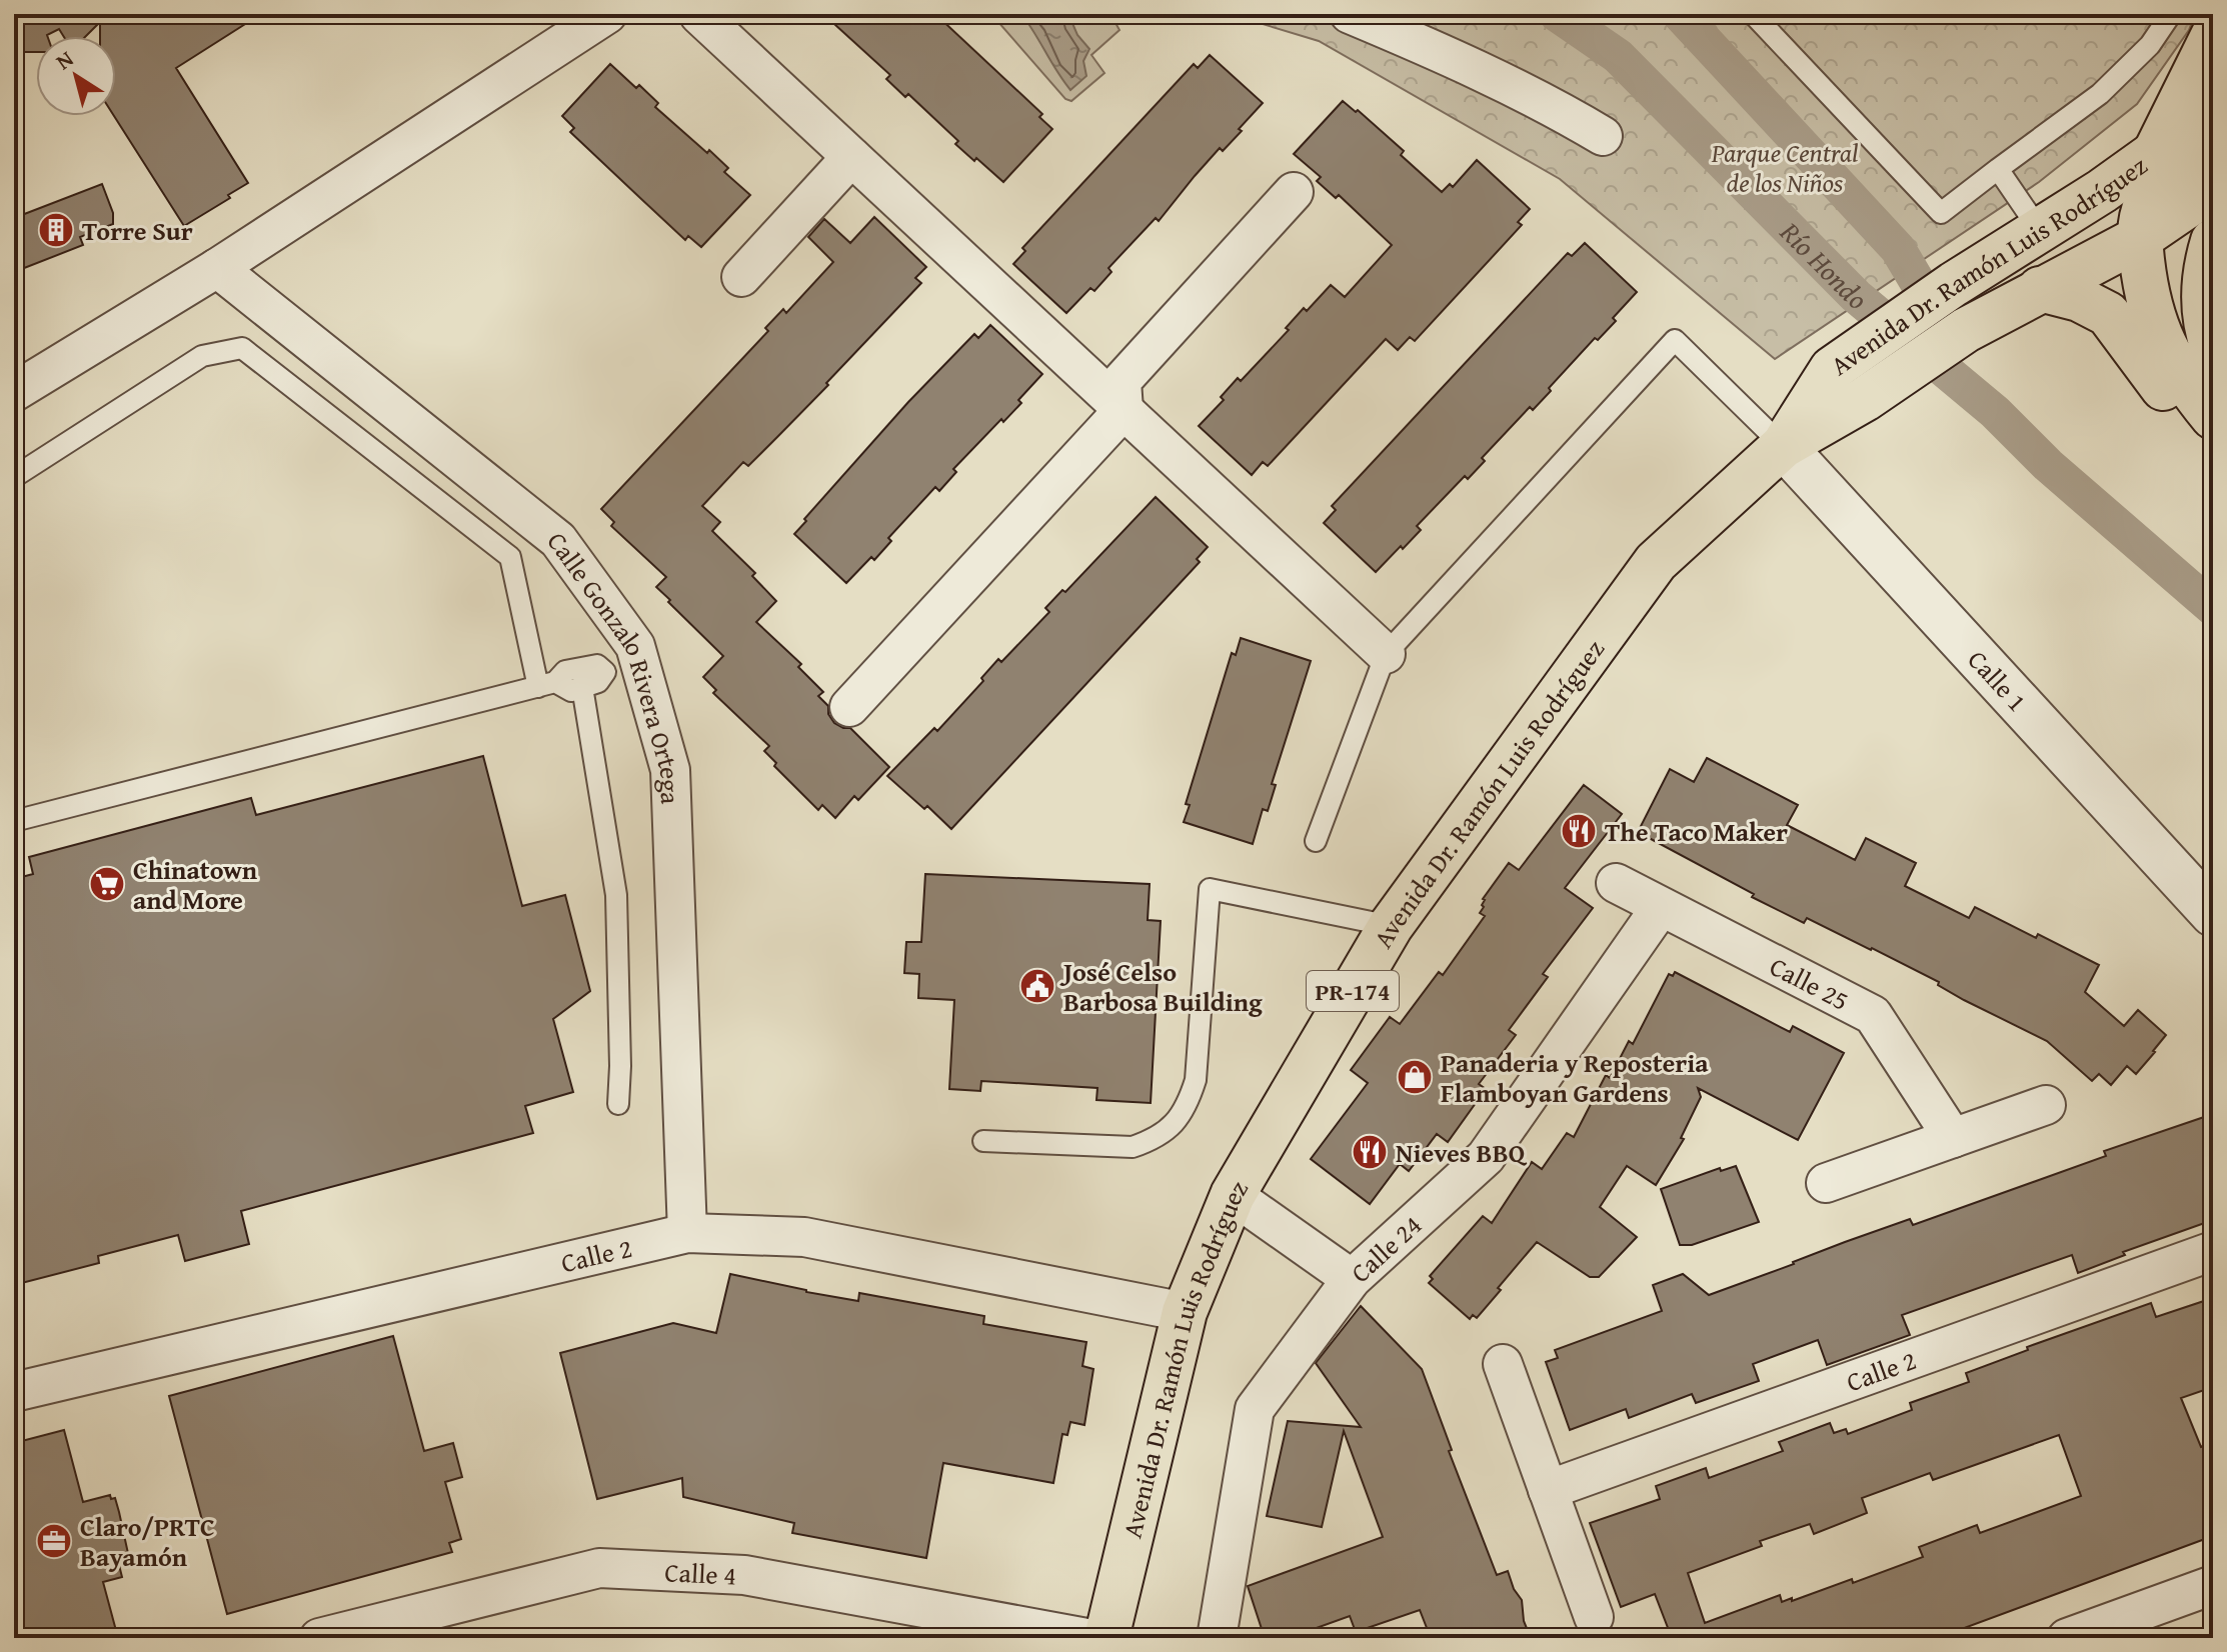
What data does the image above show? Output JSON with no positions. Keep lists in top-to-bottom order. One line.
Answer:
{"streets":{"main road":["Avenida Dr. Ramón Luis Rodríguez","PR-174"],"street":["Calle Gonzalo Rivera Ortega","Calle 1","Calle 25","Calle 24","Calle 2","Calle 4"]},"crossings":[["Avenida Dr. Ramón Luis Rodríguez","Calle 1"],["Avenida Dr. Ramón Luis Rodríguez","Calle 2"],["Calle Gonzalo Rivera Ortega","Calle 2"],["Calle 25","Calle 24"]],"water":["Río Hondo"],"parks":["Parque Central de los Niños"],"places":{"building":["Torre Sur"],"restaurant":["The Taco Maker","Nieves BBQ"],"supermarket":["Chinatown and More"],"public building":["José Celso Barbosa Building"],"shop":["Panaderia y Reposteria Flamboyan Gardens"],"office":["Claro/PRTC Bayamón"]},"north":"top left"}
